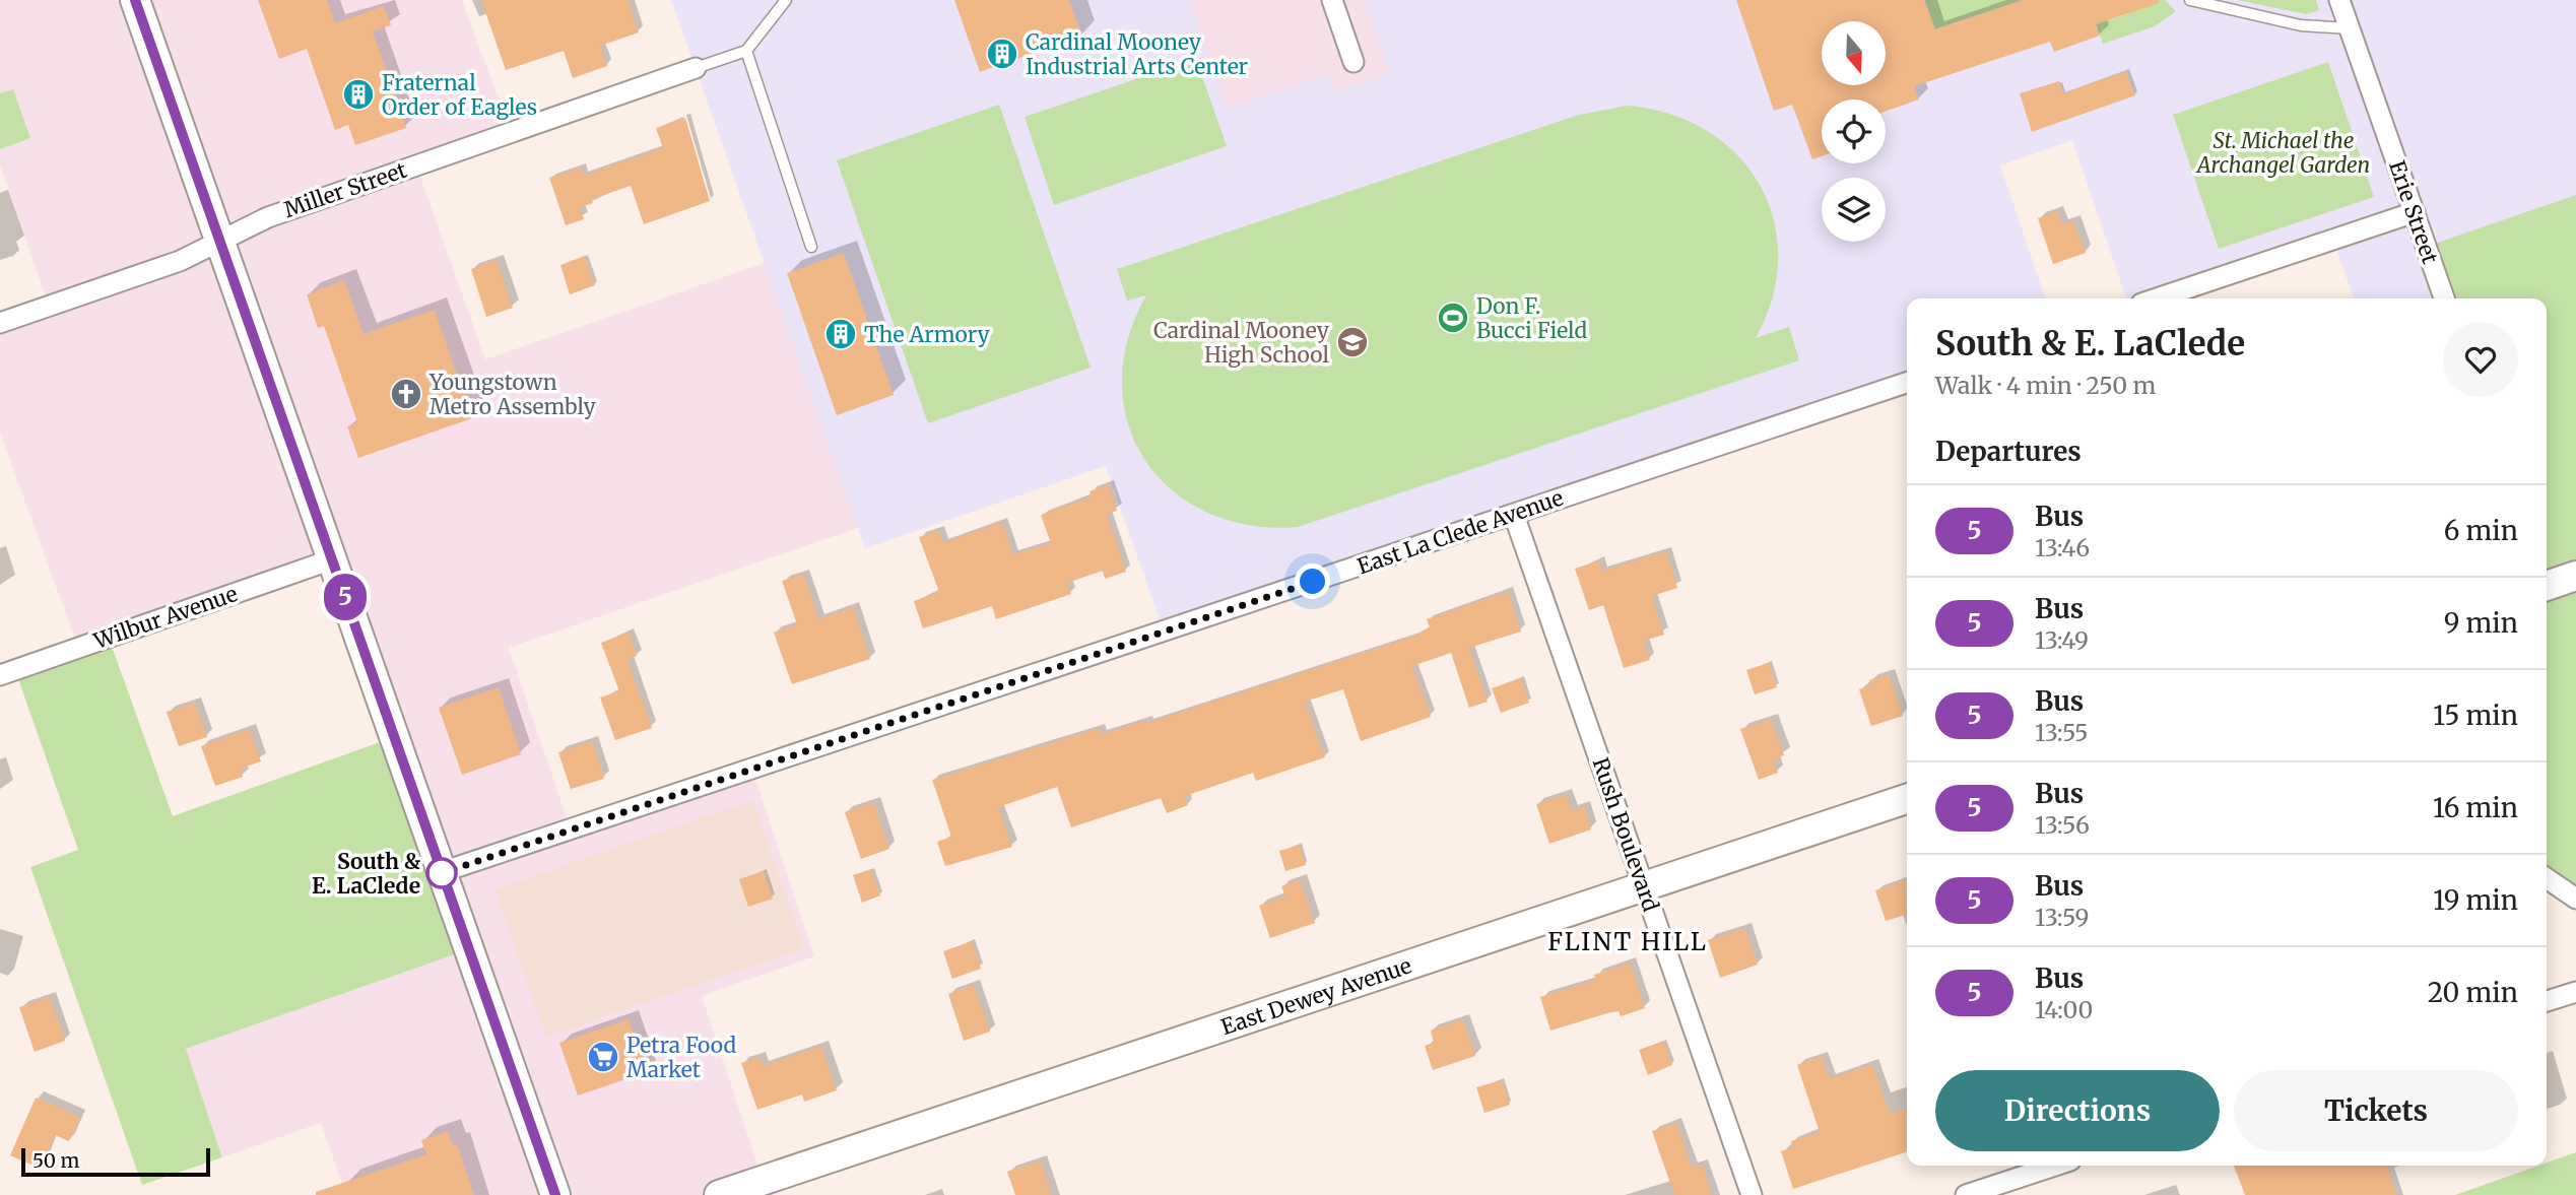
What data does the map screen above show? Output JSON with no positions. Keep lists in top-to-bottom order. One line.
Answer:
{"streets":{"street":["Miller Street","Erie Street","East La Clede Avenue","Wilbur Avenue","Rush Boulevard","East Dewey Avenue"]},"crossings":[["East La Clede Avenue","Rush Boulevard"],["Rush Boulevard","East Dewey Avenue"]],"districts":["FLINT HILL"],"parks":["St. Michael the Archangel Garden"],"places":{"building":["Cardinal Mooney Industrial Arts Center","Fraternal Order of Eagles","The Armory"],"sports":["Don F. Bucci Field"],"school or university":["Cardinal Mooney High School"],"church":["Youngstown Metro Assembly"],"other":["South & E. LaClede"],"supermarket":["Petra Food Market"]},"lines":["bus line 5"],"scale_bar":"50 m","north":"bottom","page":{"on_map":"5","heading":[["South & E. LaClede","Walk · 4 min · 250 m"],"Departures"],"list":[{"mark":"5","name":"Bus","note":"13:46","value":"6 min"},{"mark":"5","name":"Bus","note":"13:49","value":"9 min"},{"mark":"5","name":"Bus","note":"13:55","value":"15 min"},{"mark":"5","name":"Bus","note":"13:56","value":"16 min"},{"mark":"5","name":"Bus","note":"13:59","value":"19 min"},{"mark":"5","name":"Bus","note":"14:00","value":"20 min"}],"buttons":["Directions","Tickets"],"scale":"50 m"}}
